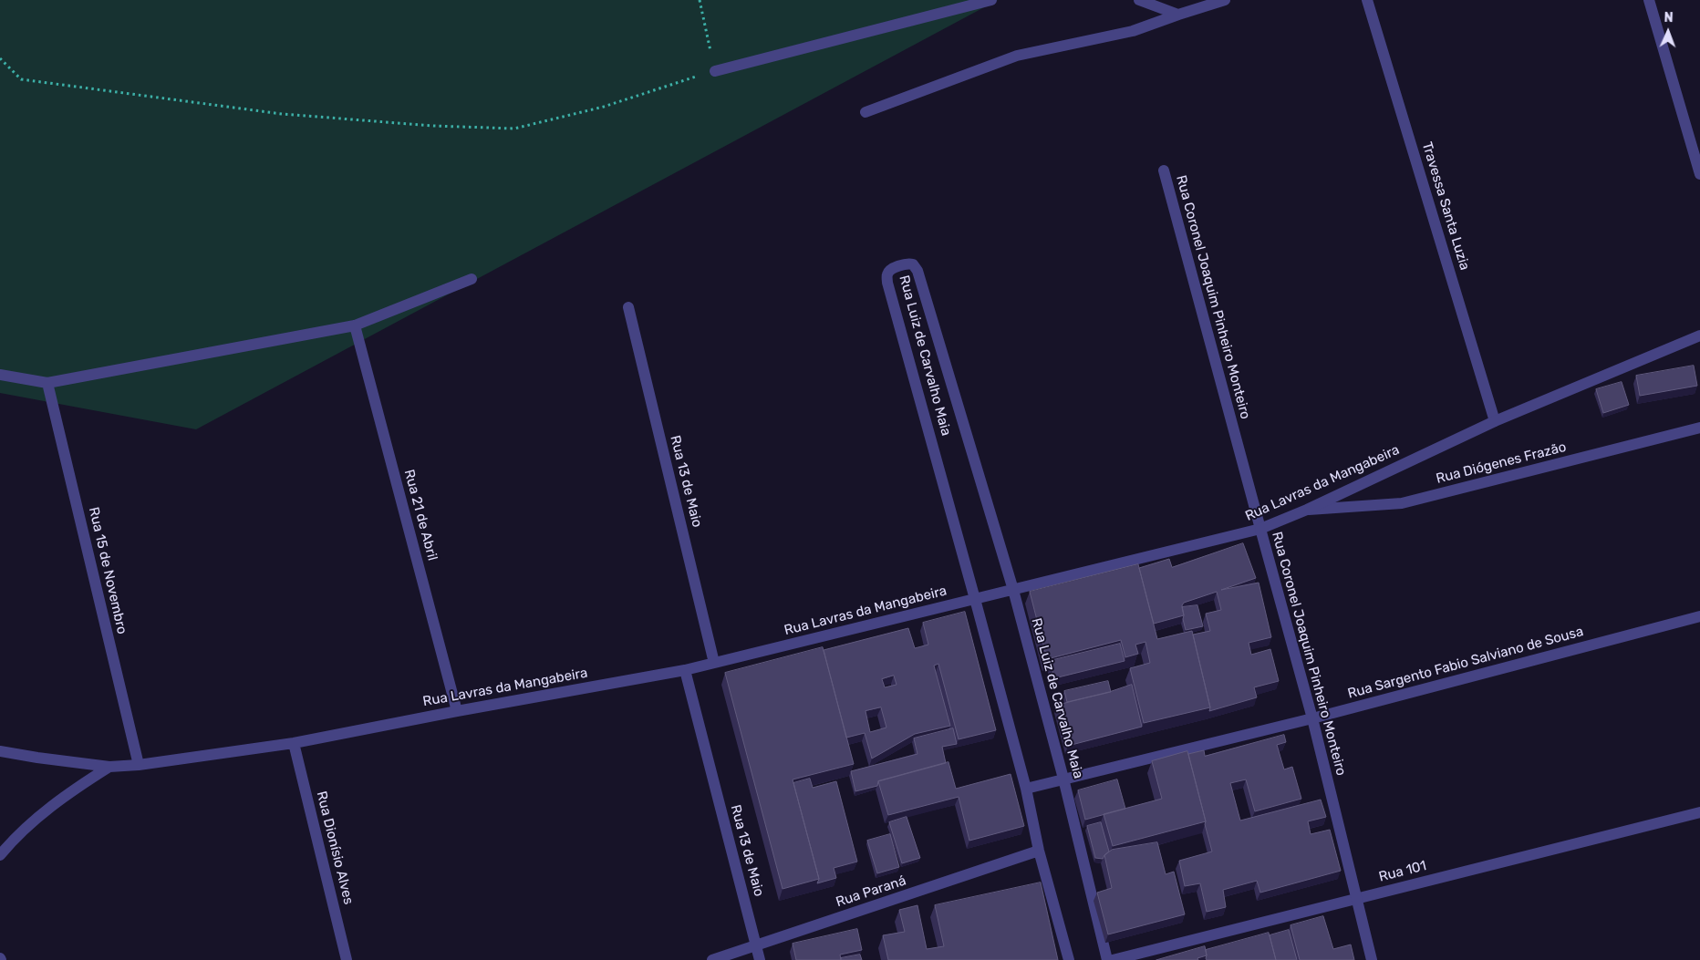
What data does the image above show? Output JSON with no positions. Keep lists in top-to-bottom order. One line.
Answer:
{"streets":{"street":["Travessa Santa Luzia","Rua Coronel Joaquim Pinheiro Monteiro","Rua Luiz de Carvalho Maia","Rua Diógenes Frazão","Rua 13 de Maio","Rua Lavras da Mangabeira","Rua 21 de Abril","Rua 15 de Novembro","Rua Sargento Fabio Salviano de Sousa","Rua Dionísio Alves","Rua 101","Rua Paraná"]},"crossings":[["Travessa Santa Luzia","Rua Lavras da Mangabeira"],["Rua Coronel Joaquim Pinheiro Monteiro","Rua Lavras da Mangabeira"],["Rua Coronel Joaquim Pinheiro Monteiro","Rua Sargento Fabio Salviano de Sousa"],["Rua Coronel Joaquim Pinheiro Monteiro","Rua 101"],["Rua Luiz de Carvalho Maia","Rua Lavras da Mangabeira"],["Rua Luiz de Carvalho Maia","Rua Sargento Fabio Salviano de Sousa"],["Rua Luiz de Carvalho Maia","Rua Paraná"],["Rua Diógenes Frazão","Rua Lavras da Mangabeira"],["Rua 13 de Maio","Rua Lavras da Mangabeira"],["Rua 13 de Maio","Rua Paraná"],["Rua Lavras da Mangabeira","Rua 21 de Abril"],["Rua Lavras da Mangabeira","Rua 15 de Novembro"],["Rua Lavras da Mangabeira","Rua Dionísio Alves"]],"north":"top"}
